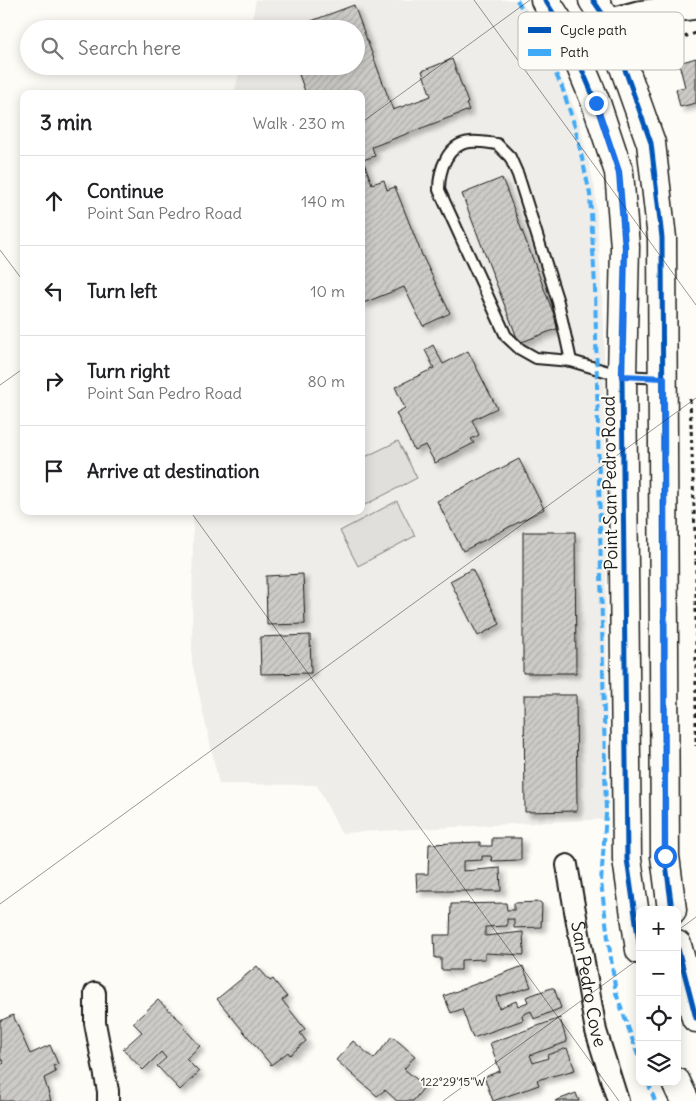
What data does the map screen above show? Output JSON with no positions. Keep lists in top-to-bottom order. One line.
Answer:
{"streets":{"main road":["Point San Pedro Road"],"street":["San Pedro Cove"]},"legend":["Cycle path","Path"],"page":{"search":"Search here","heading":["3 min","Walk · 230 m"],"list":[["Continue","Point San Pedro Road","140 m"],["Turn left","10 m"],["Turn right","Point San Pedro Road","80 m"],"Arrive at destination"],"map_buttons":["+","−"]},"coordinates":["122°29'15\"W"]}
